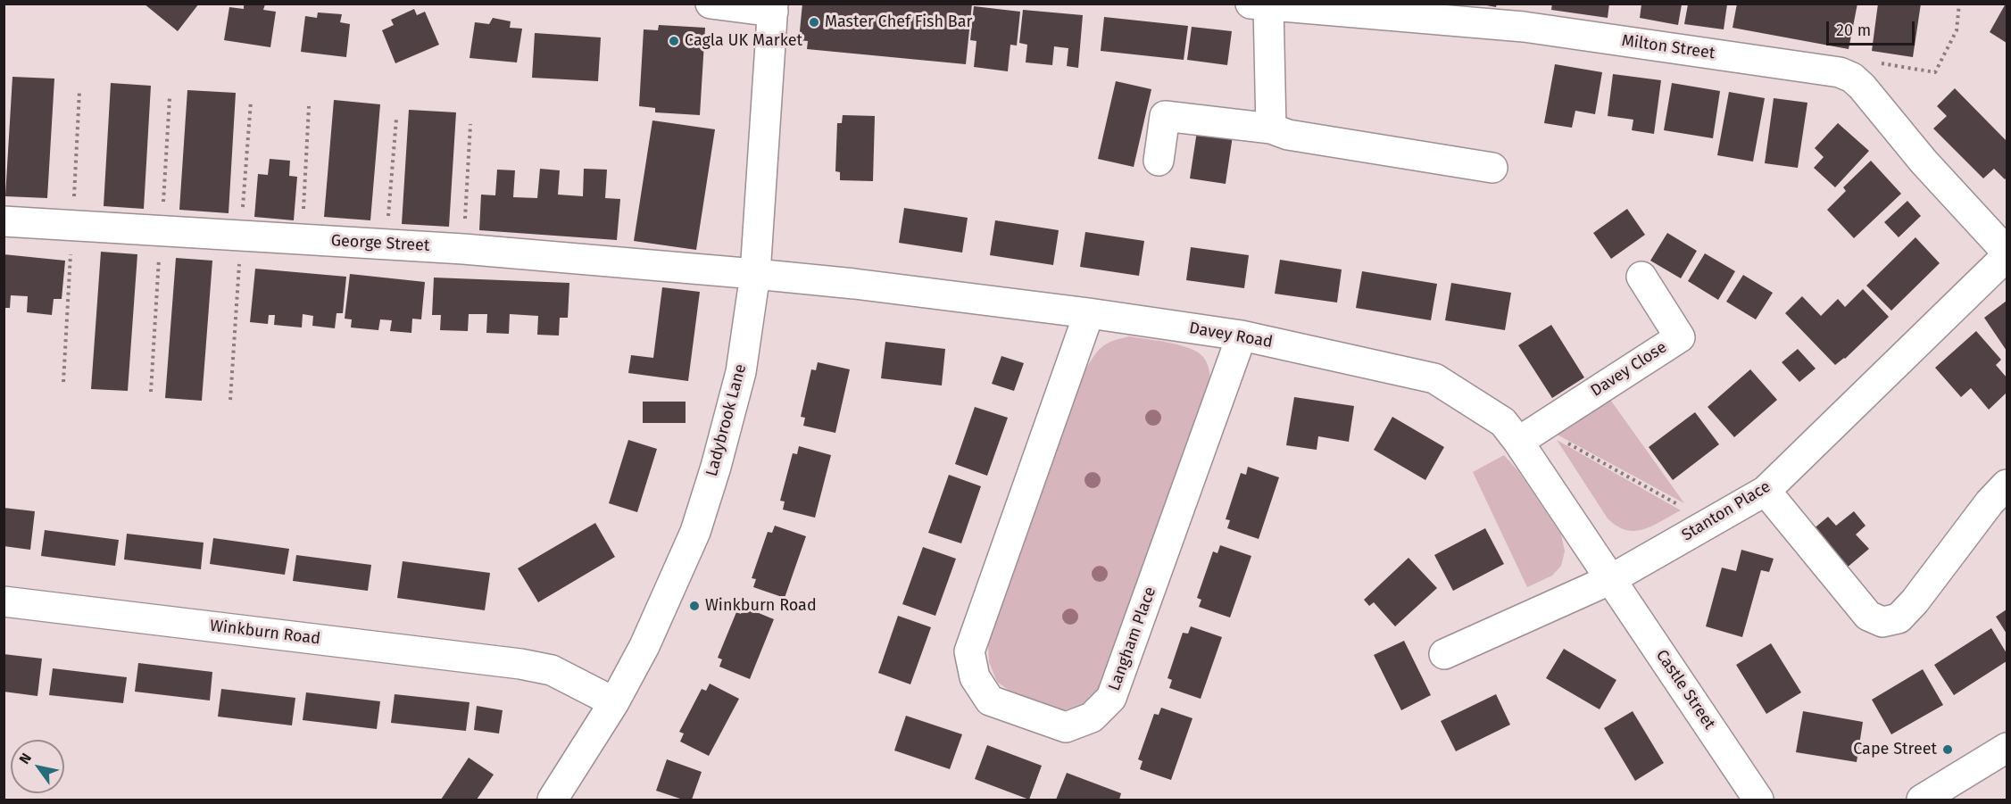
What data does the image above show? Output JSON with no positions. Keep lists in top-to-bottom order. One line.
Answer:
{"streets":{"street":["Milton Street","George Street","Davey Road","Davey Close","Ladybrook Lane","Stanton Place","Winkburn Road","Langham Place","Castle Street"]},"crossings":[["George Street","Davey Road"],["George Street","Ladybrook Lane"],["Davey Road","Davey Close"],["Davey Road","Ladybrook Lane"],["Davey Road","Stanton Place"],["Davey Road","Langham Place"],["Davey Road","Castle Street"],["Ladybrook Lane","Winkburn Road"],["Stanton Place","Castle Street"]],"places":["Master Chef Fish Bar","Cagla UK Market","Winkburn Road","Cape Street"],"scale_bar":"20 m","north":"top left"}
